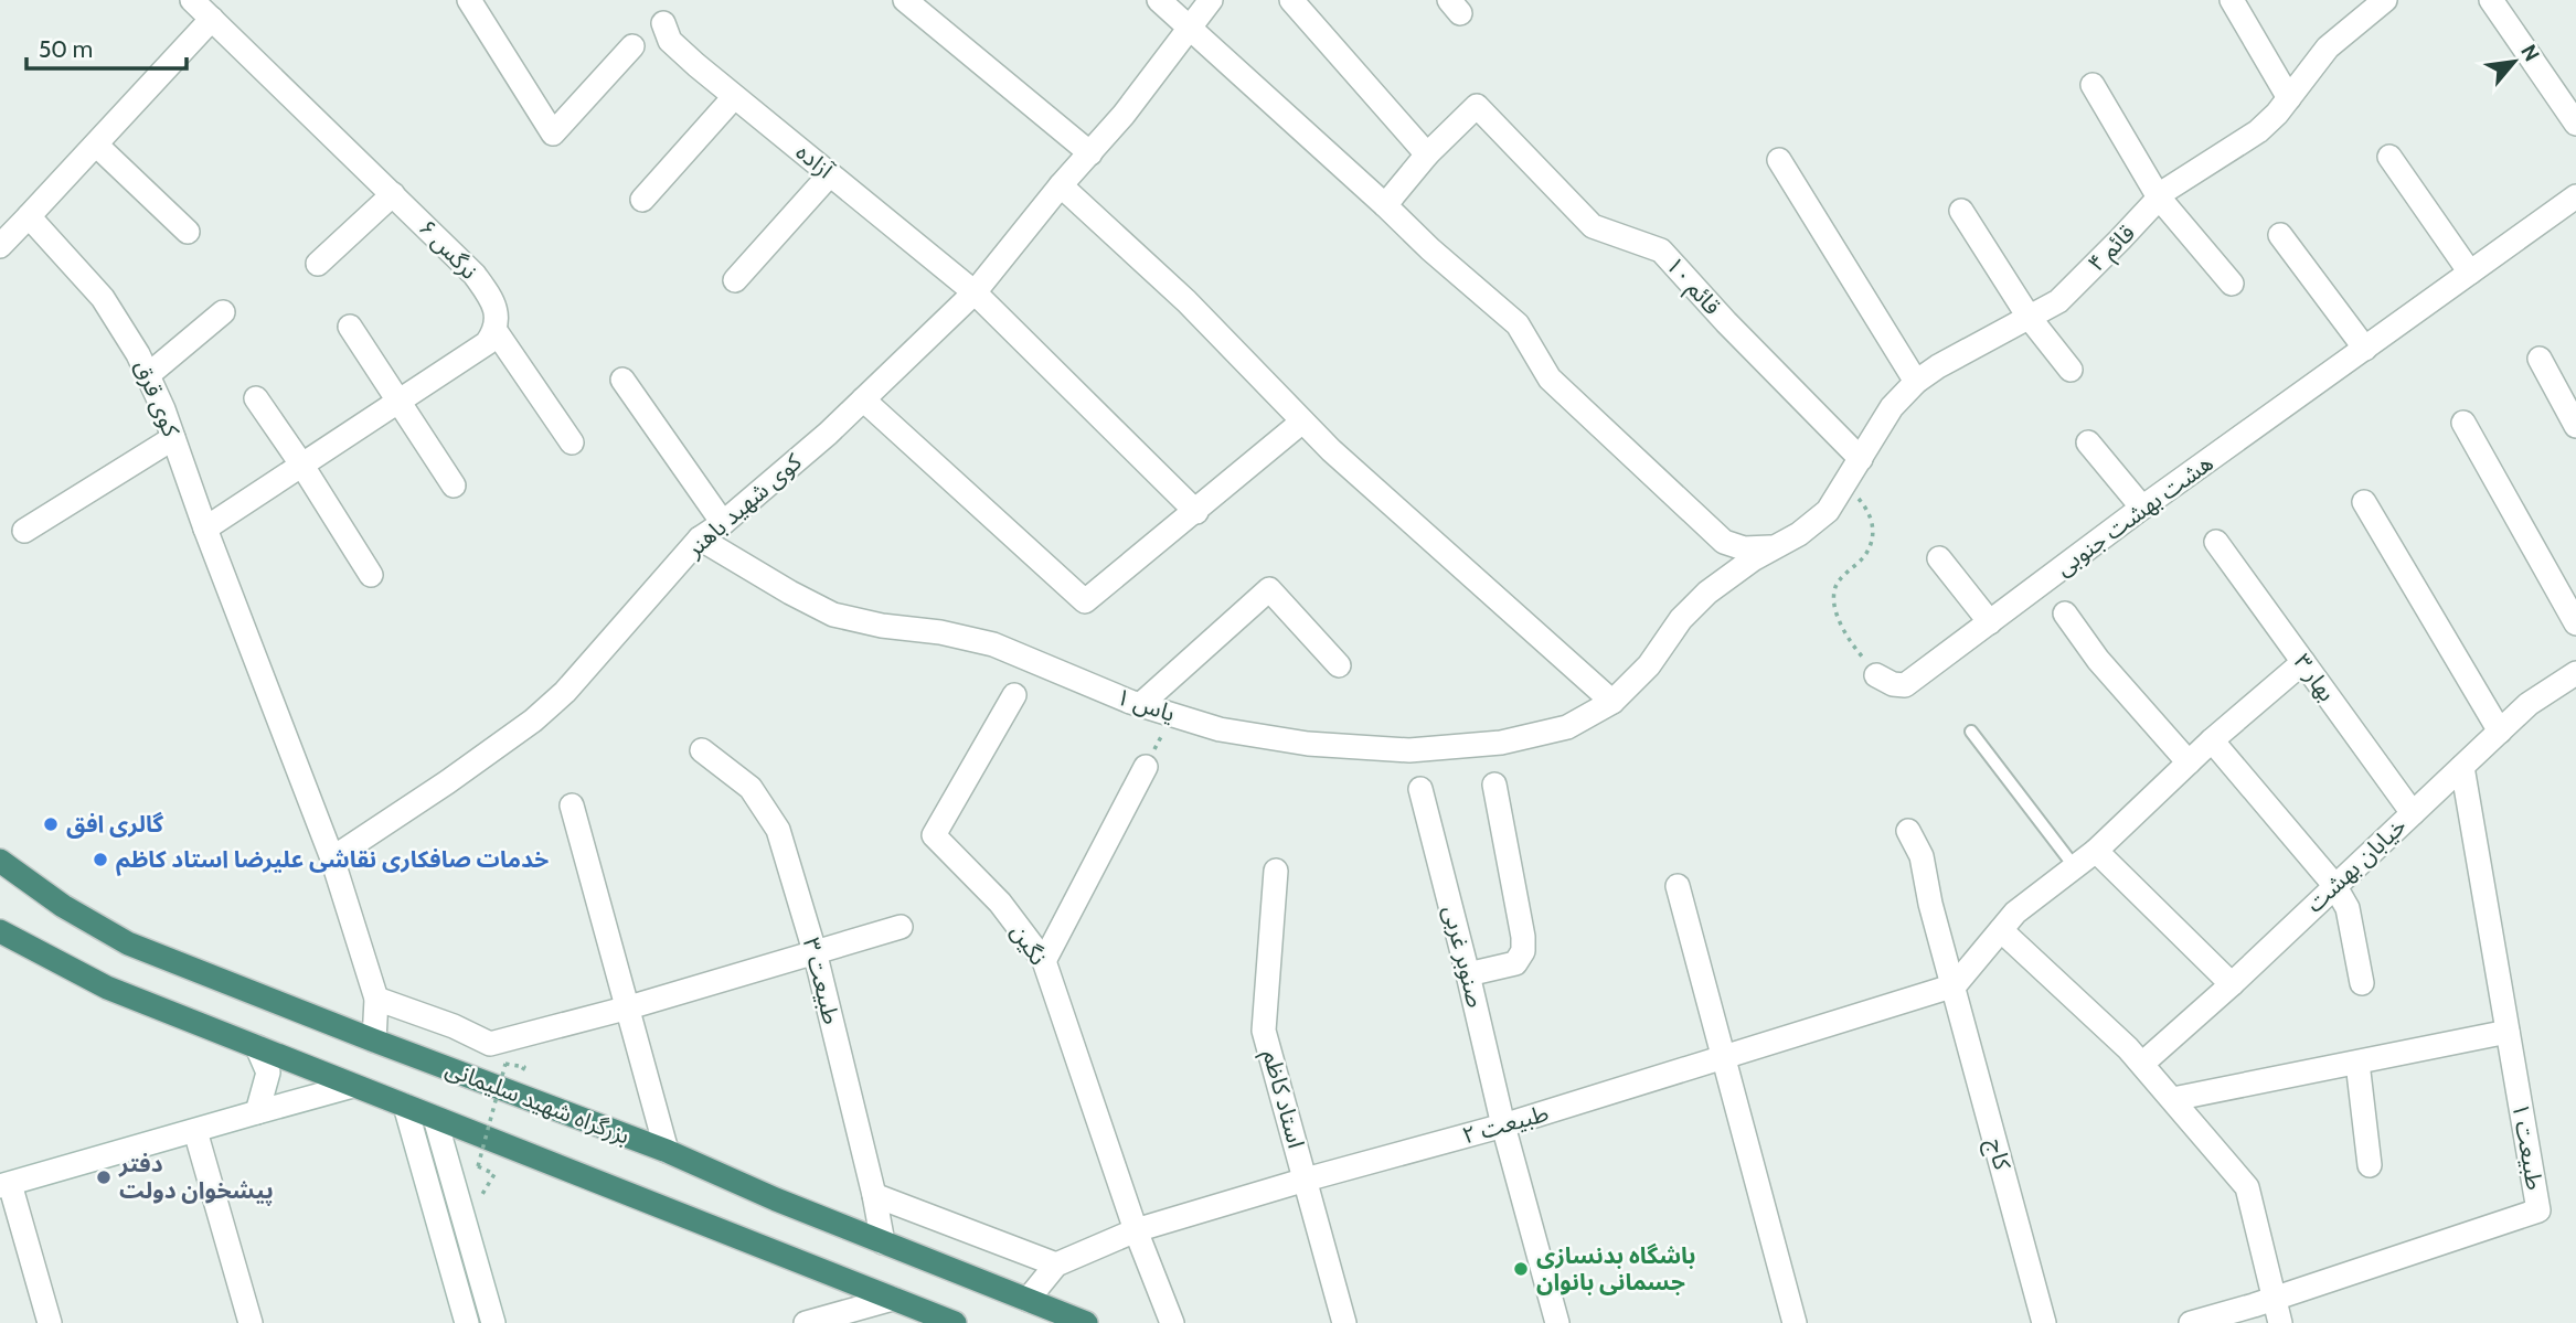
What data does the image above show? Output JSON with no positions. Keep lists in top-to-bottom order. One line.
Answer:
{"streets":{"highway":["بزرگراه شهید سلیمانی"],"street":["آزاده","قائم ۴","نرگس ۶","قائم ۱۰","کوی قرق","کوی شهید باهنر","هشت بهشت جنوبی","بهار ۳","یاس ۱","خیابان بهشت","نگین","صنوبر غربی","طبیعت ٣","استاد کاظم","طبیعت ۲","طبیعت ۱","کاج"]},"crossings":[["آزاده","کوی شهید باهنر"],["قائم ۴","قائم ۱۰"],["قائم ۴","یاس ۱"],["کوی قرق","کوی شهید باهنر"],["کوی شهید باهنر","یاس ۱"],["بهار ۳","خیابان بهشت"],["خیابان بهشت","طبیعت ۱"],["نگین","طبیعت ۲"],["صنوبر غربی","طبیعت ۲"],["طبیعت ٣","بزرگراه شهید سلیمانی"],["استاد کاظم","طبیعت ۲"],["طبیعت ۲","کاج"]],"places":["گالری افق","خدمات صافکاری نقاشی علیرضا استاد کاظم","دفتر پیشخوان دولت","باشگاه بدنسازی جسمانی بانوان"],"scale_bar":"50 m","north":"top right"}
